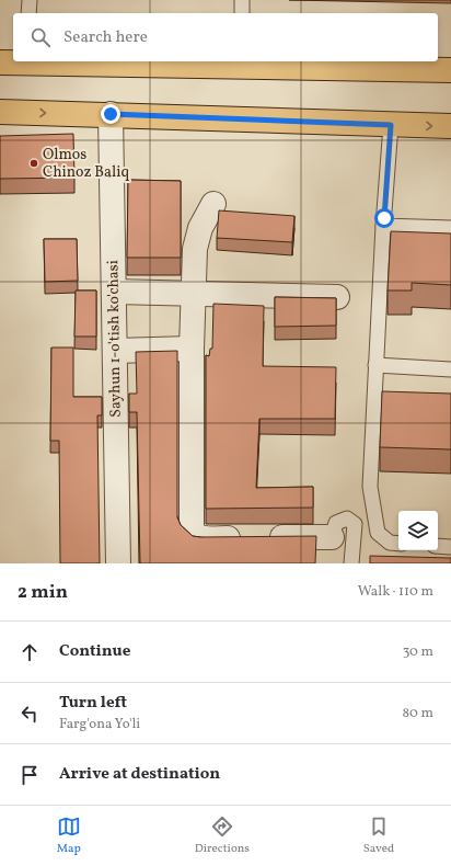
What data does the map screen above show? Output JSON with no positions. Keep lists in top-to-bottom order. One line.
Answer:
{"streets":{"street":["Sayhun 1-o'tish ko'chasi"]},"places":["Olmos Chinoz Baliq"],"page":{"search":"Search here","heading":["2 min","Walk · 110 m"],"list":[["Continue","30 m"],["Turn left","Farg'ona Yo'li","80 m"],"Arrive at destination"],"nav":["Map","Directions","Saved"]}}
